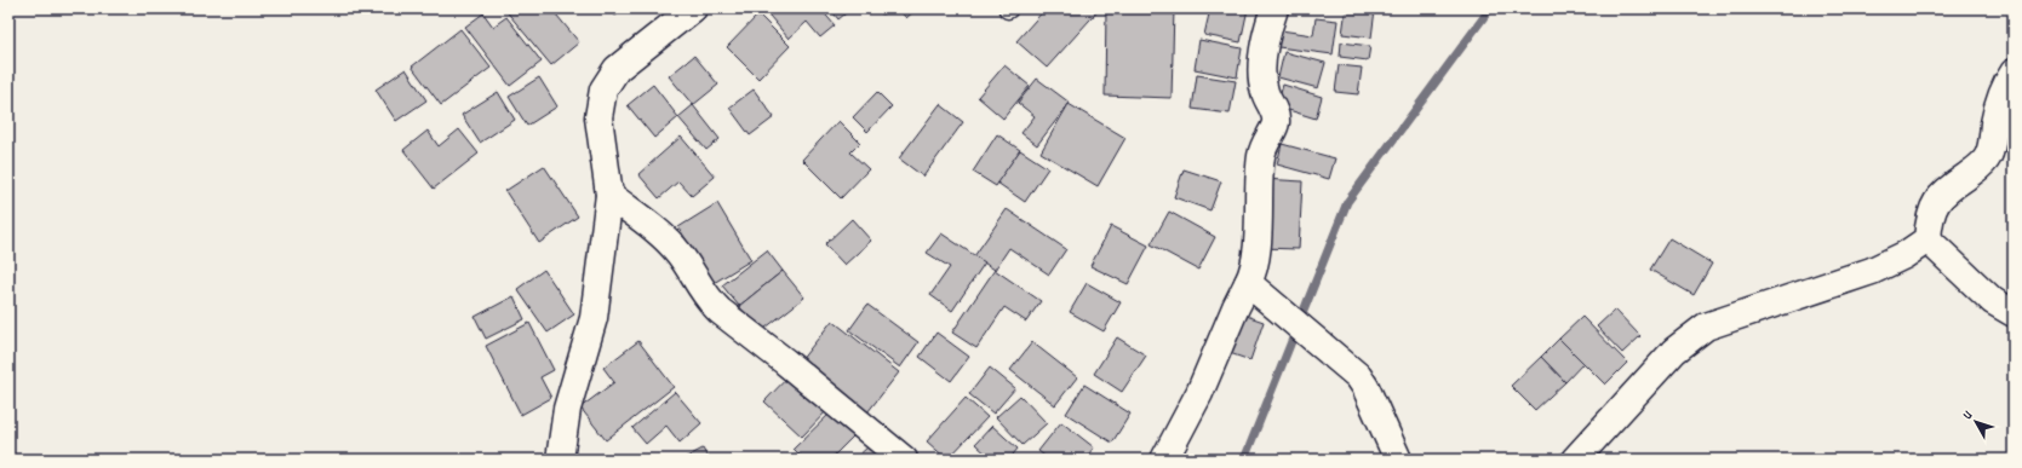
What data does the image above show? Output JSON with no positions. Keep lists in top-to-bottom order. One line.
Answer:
{"north":"top left"}
